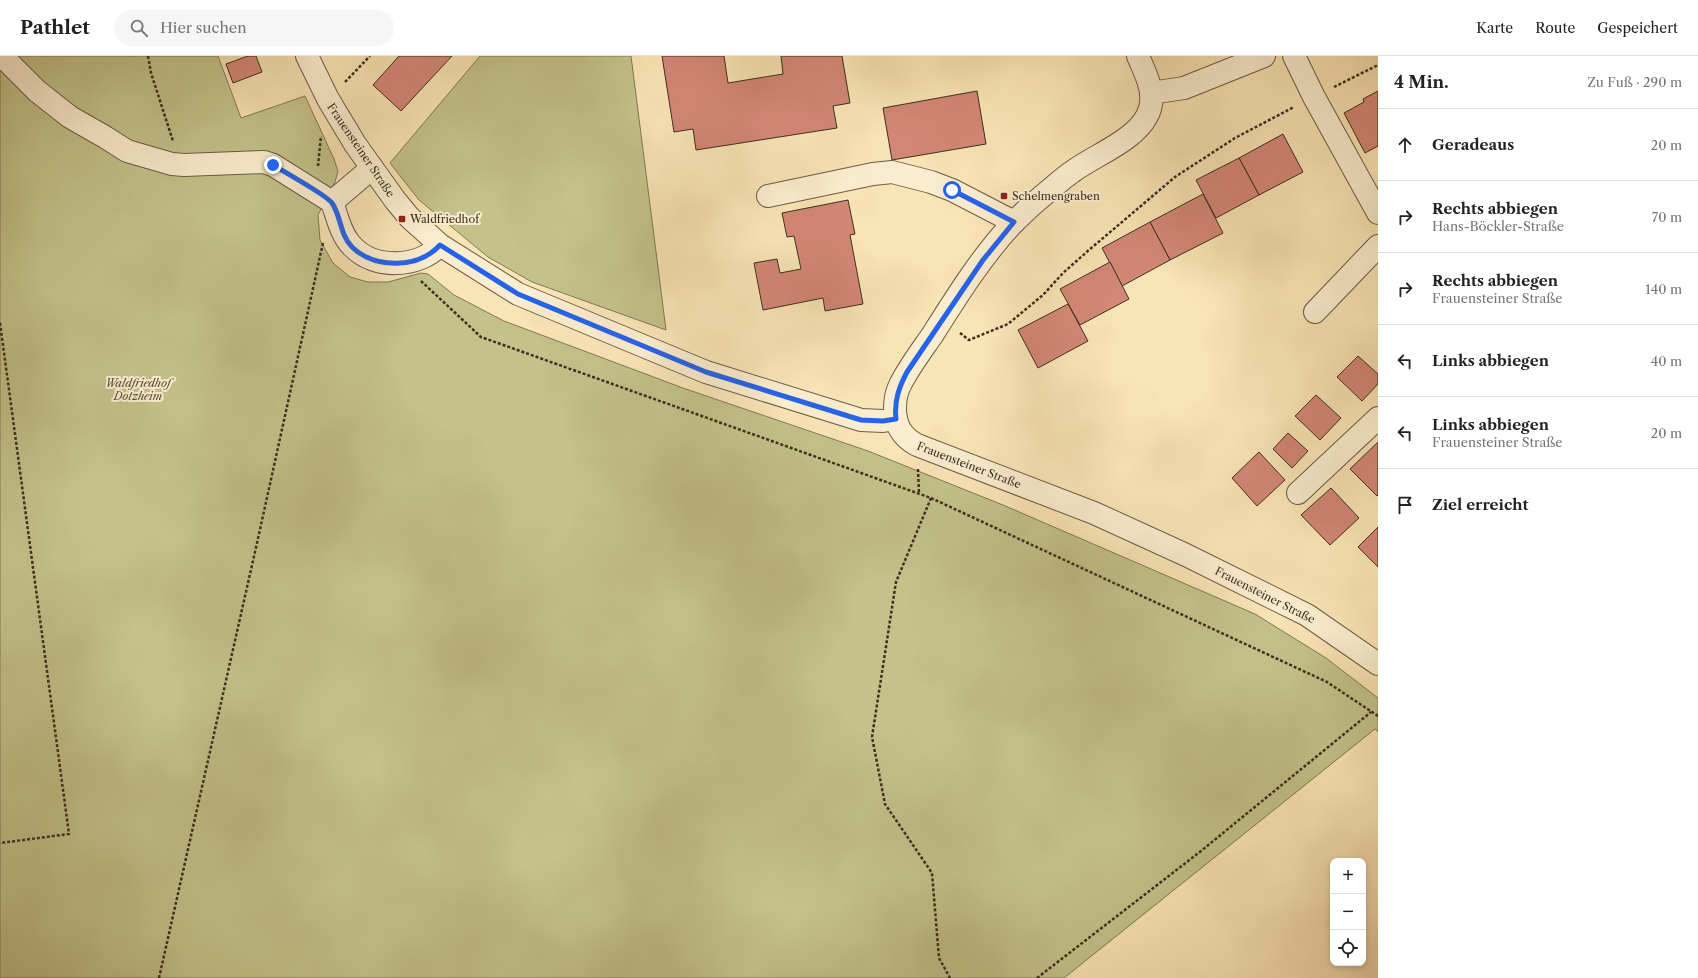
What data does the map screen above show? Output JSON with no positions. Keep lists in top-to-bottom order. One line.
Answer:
{"streets":{"street":["Frauensteiner Straße"]},"parks":["Waldfriedhof Dotzheim"],"places":{"transit":["Schelmengraben","Waldfriedhof"]},"page":{"header":"Pathlet","search":"Hier suchen","nav":["Karte","Route","Gespeichert"],"heading":["4 Min.","Zu Fuß · 290 m"],"list":[["Geradeaus","20 m"],["Rechts abbiegen","Hans-Böckler-Straße","70 m"],["Rechts abbiegen","Frauensteiner Straße","140 m"],["Links abbiegen","40 m"],["Links abbiegen","Frauensteiner Straße","20 m"],"Ziel erreicht"],"map_buttons":["+","−"]}}
